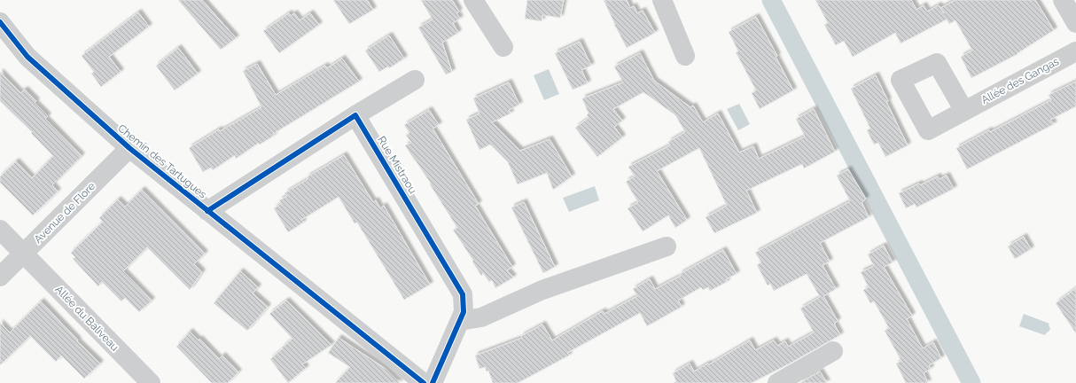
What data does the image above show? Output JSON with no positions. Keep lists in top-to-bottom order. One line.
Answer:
{"streets":{"street":["Allée des Gangas","Chemin des Tartugues","Rue Mistraou","Avenue de Flore","Allée du Baliveau"]},"crossings":[["Chemin des Tartugues","Avenue de Flore"],["Avenue de Flore","Allée du Baliveau"]]}
